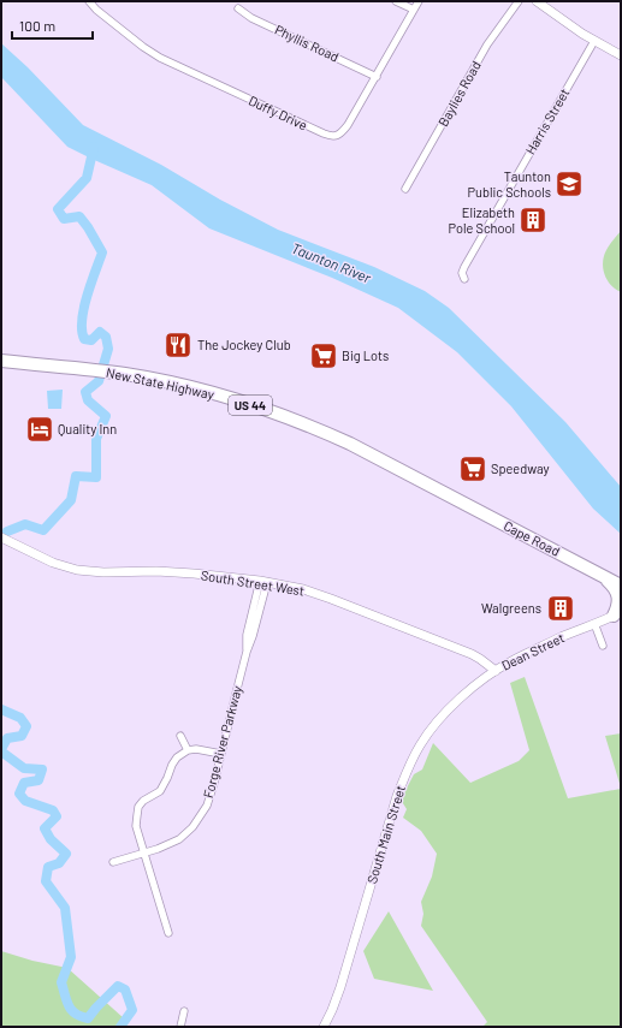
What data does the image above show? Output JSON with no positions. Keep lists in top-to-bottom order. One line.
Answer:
{"streets":{"highway":["New State Highway","US 44","Cape Road"],"street":["Phyllis Road","Baylies Road","Duffy Drive","Harris Street","South Street West","Dean Street","Forge River Parkway","South Main Street"]},"crossings":[["Phyllis Road","Duffy Drive"],["New State Highway","Cape Road"],["South Street West","Dean Street"],["South Street West","Forge River Parkway"],["South Street West","South Main Street"],["Dean Street","South Main Street"]],"water":["Taunton River"],"places":{"school or university":["Taunton Public Schools"],"building":["Elizabeth Pole School","Walgreens"],"restaurant":["The Jockey Club"],"supermarket":["Big Lots","Speedway"],"hotel":["Quality Inn"]},"scale_bar":"100 m"}
